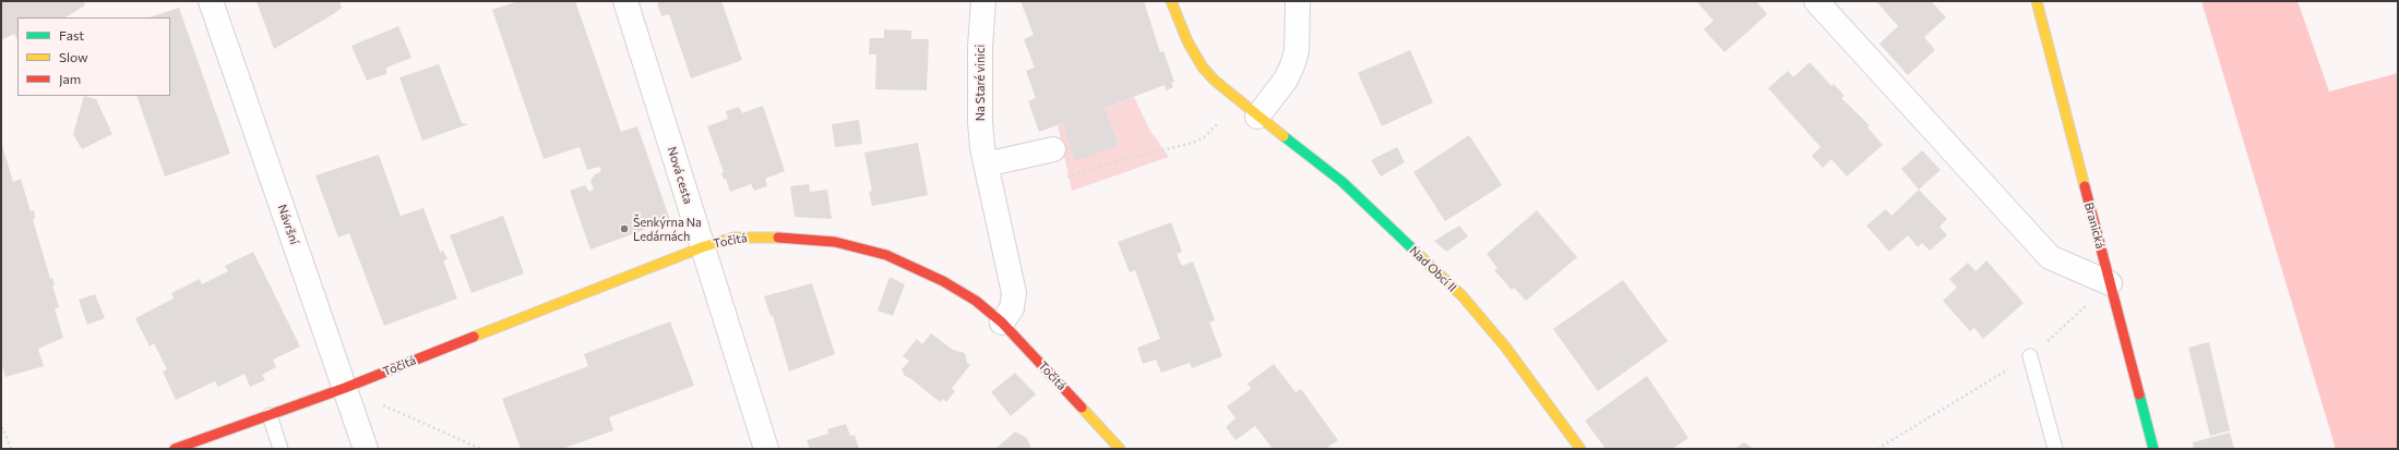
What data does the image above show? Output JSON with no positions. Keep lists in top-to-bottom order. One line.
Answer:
{"streets":{"street":["Na Staré vinici","Nová cesta","Návršní","Branická","Točitá","Nad Obcí II"]},"crossings":[["Na Staré vinici","Točitá"],["Nová cesta","Točitá"],["Návršní","Točitá"]],"places":["Šenkýrna Na Ledárnách"],"legend":["Fast","Slow","Jam"]}
